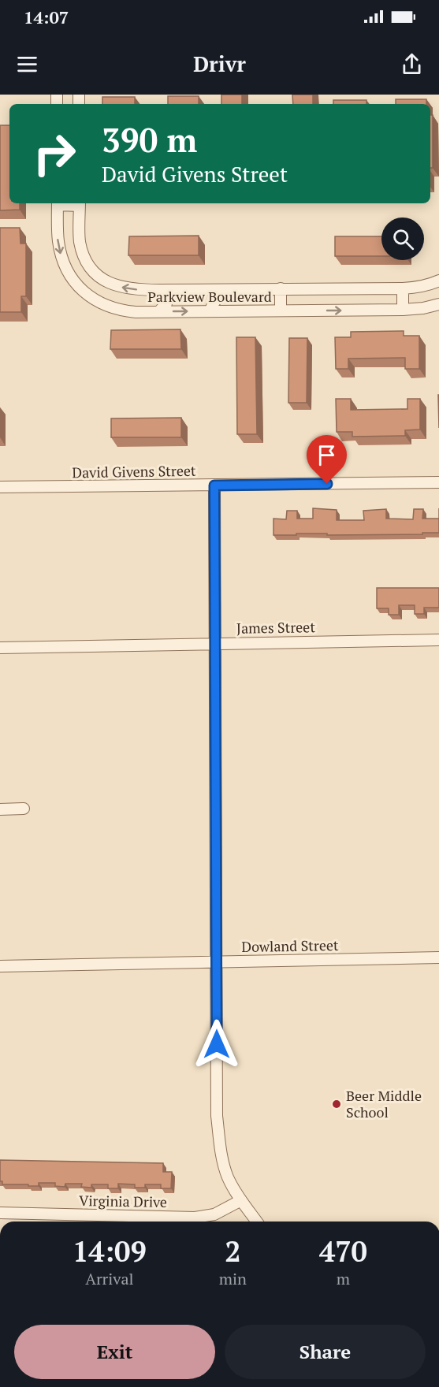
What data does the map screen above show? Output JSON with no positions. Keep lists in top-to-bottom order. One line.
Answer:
{"streets":{"street":["Parkview Boulevard","David Givens Street","James Street","Dowland Street","Virginia Drive"]},"places":["Beer Middle School"],"page":{"status":"14:07","header":"Drivr","turn":["390 m","David Givens Street"],"eta":["14:09","Arrival","2","min","470","m"],"buttons":["Exit","Share"]}}
